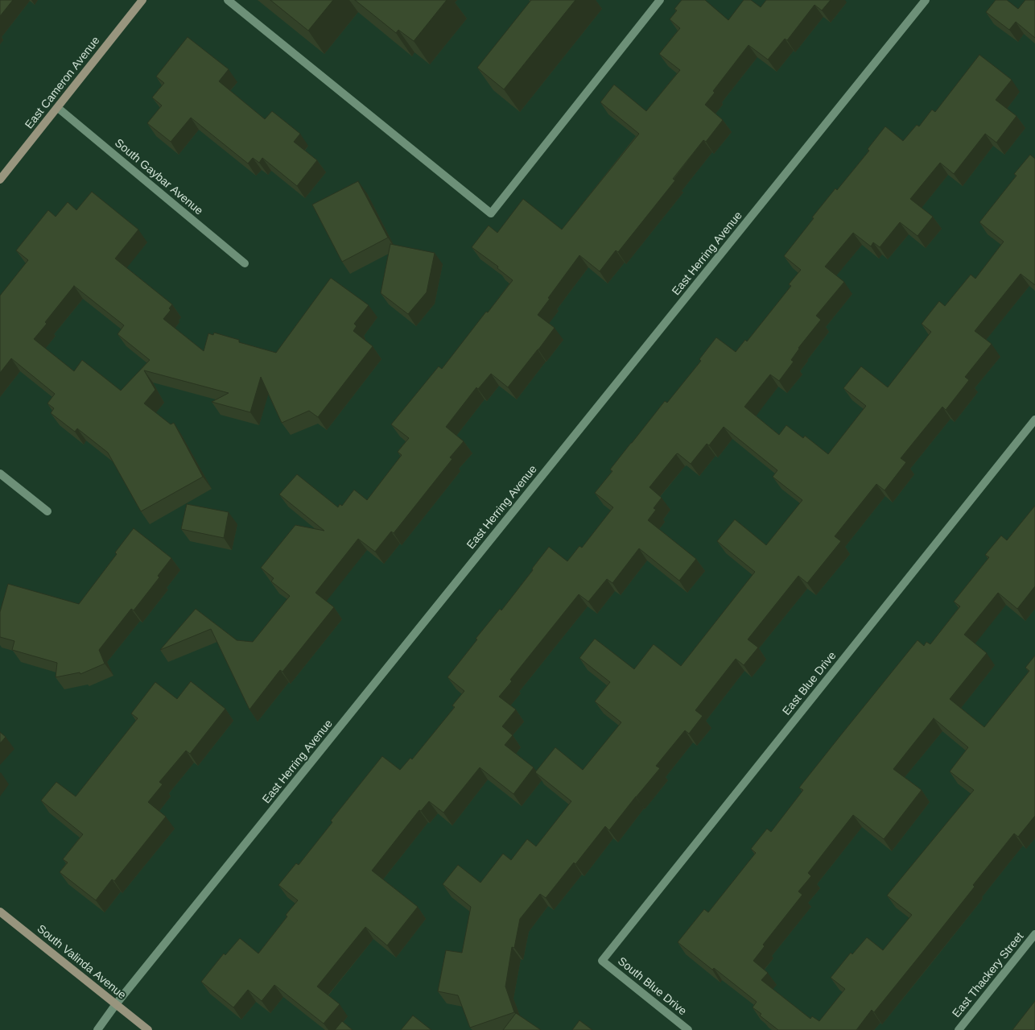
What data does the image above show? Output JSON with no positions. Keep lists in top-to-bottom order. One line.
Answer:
{"streets":{"main road":["East Cameron Avenue","South Valinda Avenue"],"street":["South Gaybar Avenue","East Herring Avenue","East Blue Drive","East Thackery Street","South Blue Drive"]},"crossings":[["East Cameron Avenue","South Gaybar Avenue"],["East Herring Avenue","South Valinda Avenue"],["East Blue Drive","South Blue Drive"]]}
